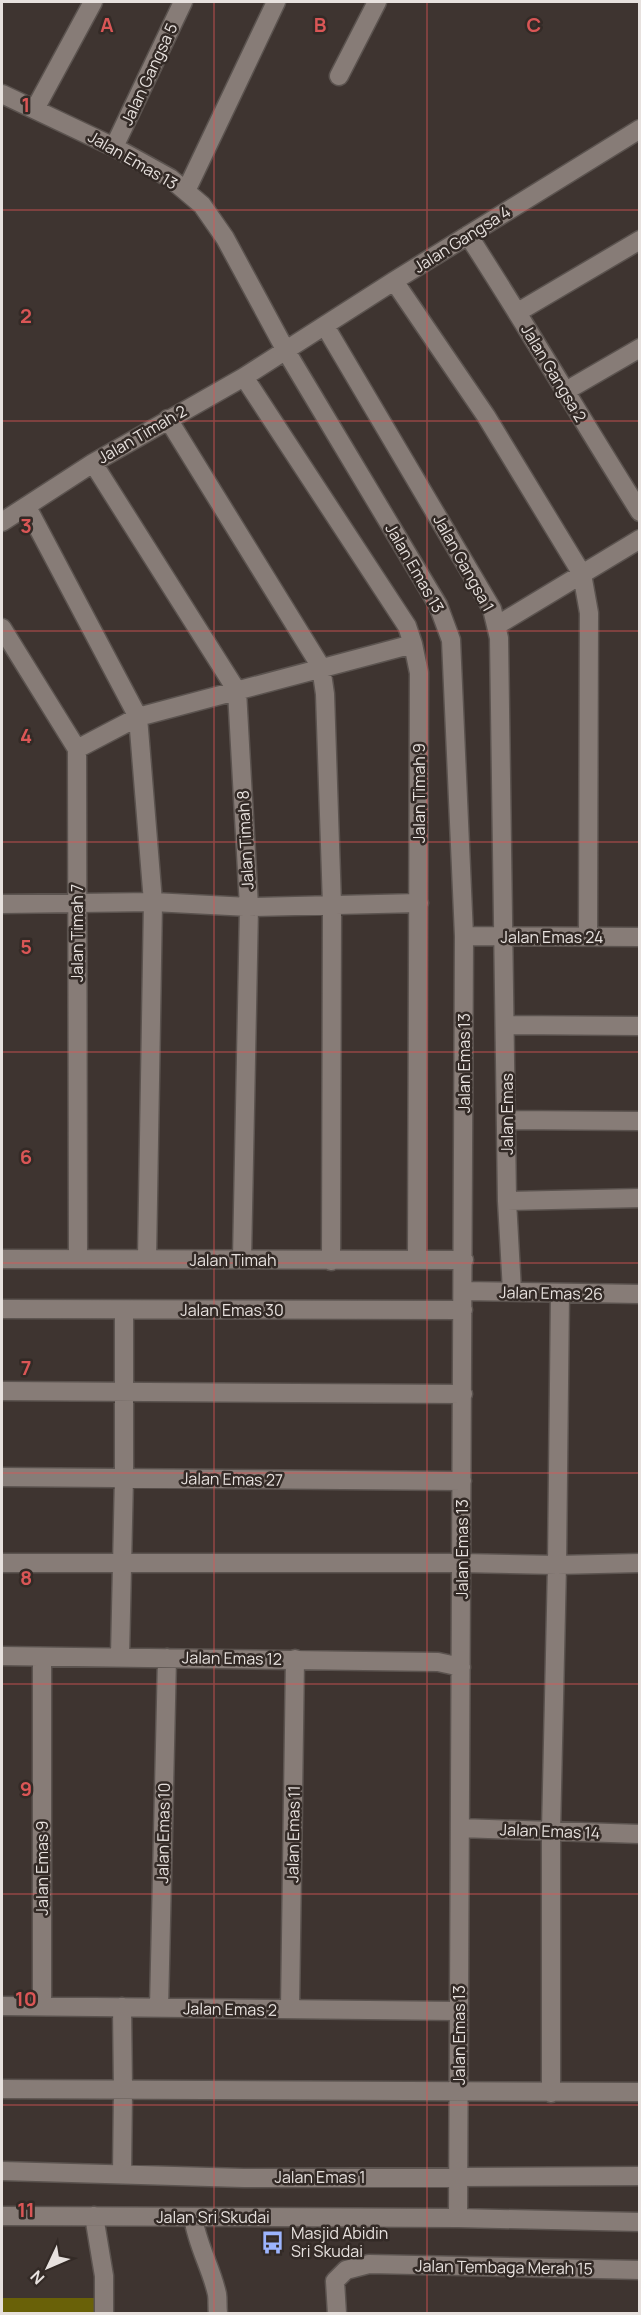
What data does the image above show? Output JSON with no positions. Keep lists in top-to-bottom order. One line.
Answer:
{"streets":{"street":["Jalan Gangsa 5","Jalan Emas 13","Jalan Gangsa 4","Jalan Gangsa 2","Jalan Timah 2","Jalan Gangsa 1","Jalan Timah 9","Jalan Timah 8","Jalan Timah 7","Jalan Emas 24","Jalan Emas","Jalan Timah","Jalan Emas 26","Jalan Emas 30","Jalan Emas 27","Jalan Emas 12","Jalan Emas 14","Jalan Emas 10","Jalan Emas 11","Jalan Emas 9","Jalan Emas 2","Jalan Emas 1","Jalan Sri Skudai","Jalan Tembaga Merah 15"]},"crossings":[["Jalan Gangsa 5","Jalan Emas 13"],["Jalan Emas 13","Jalan Gangsa 4"],["Jalan Emas 13","Jalan Timah 2"],["Jalan Emas 13","Jalan Emas 24"],["Jalan Emas 13","Jalan Timah"],["Jalan Emas 13","Jalan Emas 26"],["Jalan Emas 13","Jalan Emas 30"],["Jalan Emas 13","Jalan Emas 27"],["Jalan Emas 13","Jalan Emas 12"],["Jalan Emas 13","Jalan Emas 14"],["Jalan Emas 13","Jalan Emas 2"],["Jalan Emas 13","Jalan Emas 1"],["Jalan Emas 13","Jalan Sri Skudai"],["Jalan Gangsa 4","Jalan Gangsa 2"],["Jalan Gangsa 4","Jalan Timah 2"],["Jalan Gangsa 4","Jalan Gangsa 1"],["Jalan Timah 2","Jalan Timah 9"],["Jalan Timah 2","Jalan Timah 8"],["Jalan Gangsa 1","Jalan Emas 24"],["Jalan Gangsa 1","Jalan Emas"],["Jalan Timah 9","Jalan Timah"],["Jalan Timah 8","Jalan Timah"],["Jalan Timah 7","Jalan Timah"],["Jalan Emas 24","Jalan Emas"],["Jalan Emas","Jalan Emas 26"],["Jalan Emas 12","Jalan Emas 10"],["Jalan Emas 12","Jalan Emas 11"],["Jalan Emas 12","Jalan Emas 9"],["Jalan Emas 10","Jalan Emas 2"],["Jalan Emas 11","Jalan Emas 2"],["Jalan Emas 9","Jalan Emas 2"]],"places":{"bus stop":["Masjid Abidin Sri Skudai"]},"north":"bottom left","grid":{"columns":["A","B","C"],"rows":["1","2","3","4","5","6","7","8","9","10","11"]}}
